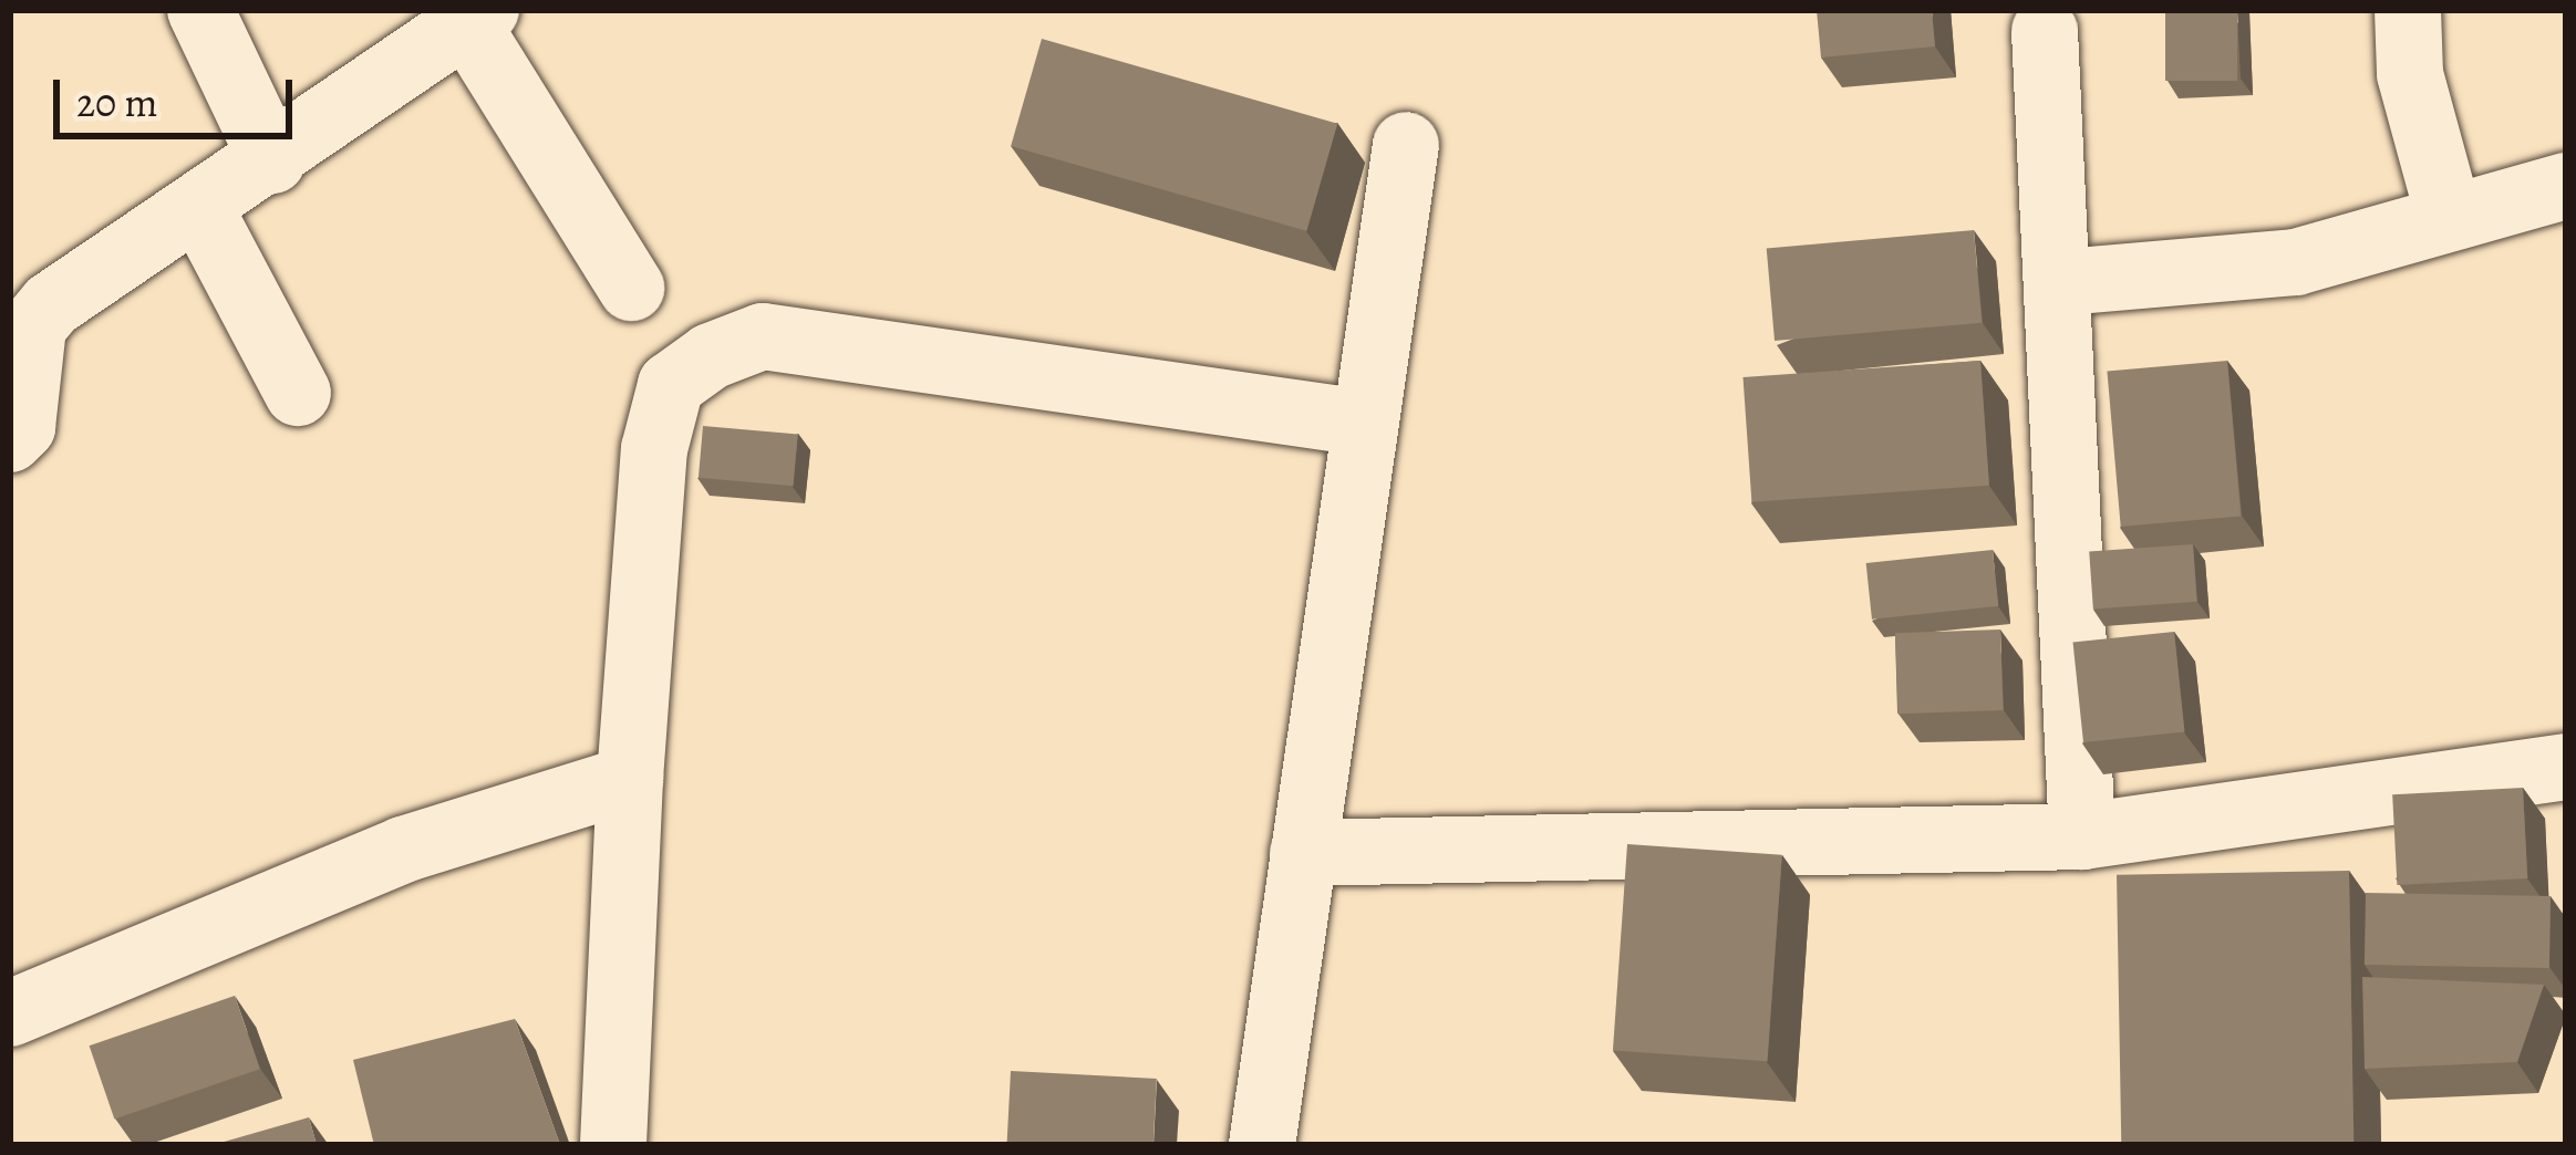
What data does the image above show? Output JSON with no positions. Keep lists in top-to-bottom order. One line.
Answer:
{"scale_bar":"20 m"}
